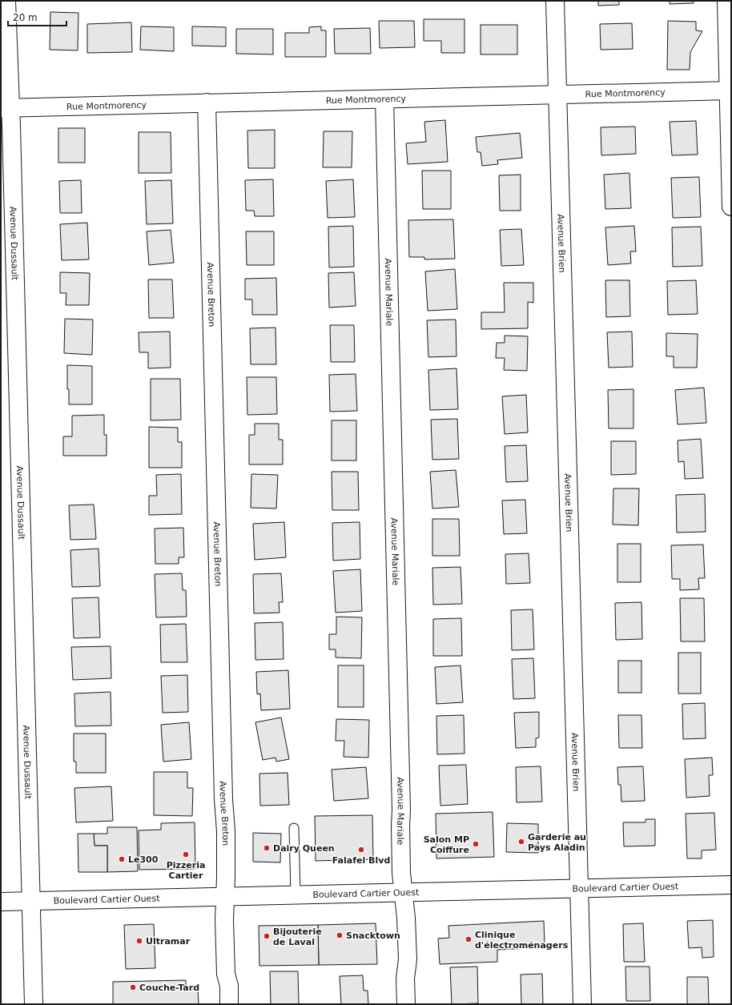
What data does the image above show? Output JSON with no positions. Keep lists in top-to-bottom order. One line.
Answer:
{"streets":{"street":["Rue Montmorency","Avenue Dussault","Avenue Brien","Avenue Mariale","Avenue Breton","Boulevard Cartier Ouest"]},"crossings":[["Rue Montmorency","Avenue Dussault"],["Rue Montmorency","Avenue Brien"],["Rue Montmorency","Avenue Mariale"],["Rue Montmorency","Avenue Breton"],["Avenue Dussault","Boulevard Cartier Ouest"],["Avenue Brien","Boulevard Cartier Ouest"],["Avenue Mariale","Boulevard Cartier Ouest"],["Avenue Breton","Boulevard Cartier Ouest"]],"places":["Garderie au Pays Aladin","Salon MP Coiffure","Dairy Queen","Falafel Blvd","Pizzeria Cartier","Le300","Snacktown","Bijouterie de Laval","Clinique d'électroménagers","Ultramar","Couche-Tard"],"scale_bar":"20 m"}
